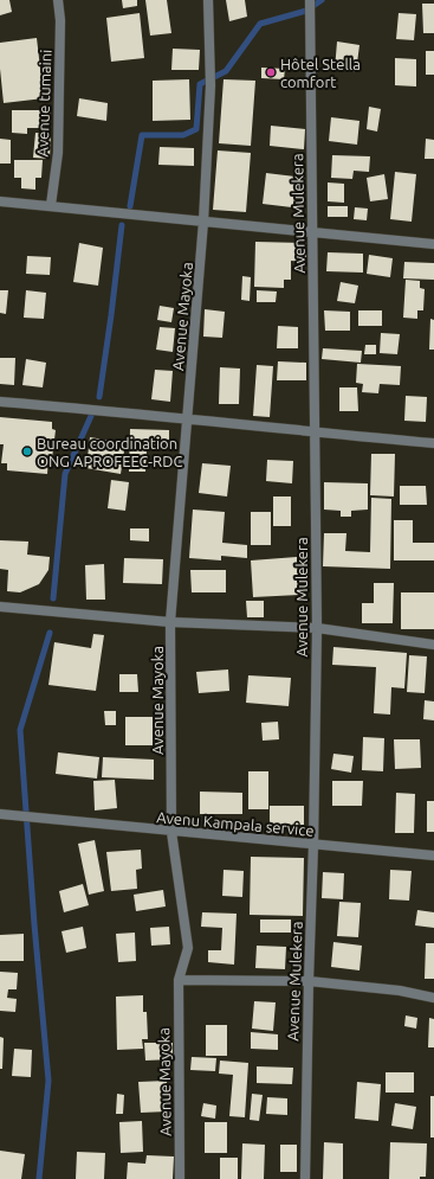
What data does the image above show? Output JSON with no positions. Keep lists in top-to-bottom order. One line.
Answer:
{"streets":{"street":["Avenue tumaini","Avenue Mulekera","Avenue Mayoka","Avenu Kampala service"]},"crossings":[["Avenue Mulekera","Avenu Kampala service"],["Avenue Mayoka","Avenu Kampala service"]],"places":["Hôtel Stella comfort","Bureau coordination ONG APROFEEC-RDC"]}
